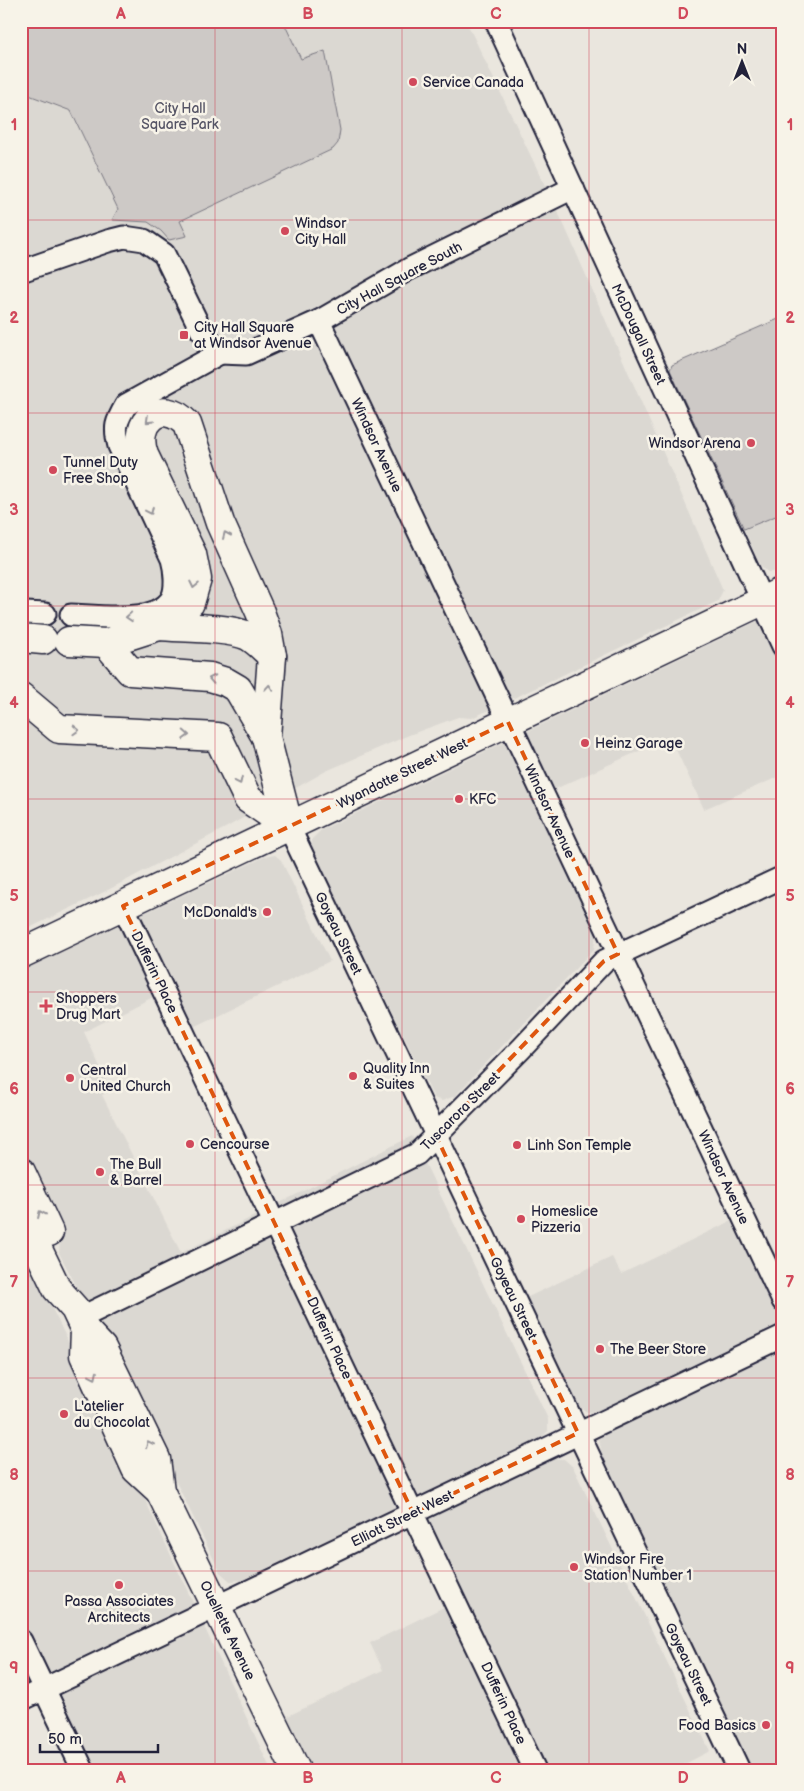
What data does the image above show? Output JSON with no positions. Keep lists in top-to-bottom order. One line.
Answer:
{"streets":{"main road":["Wyandotte Street West","Ouellette Avenue"],"street":["City Hall Square South","McDougall Street","Windsor Avenue","Goyeau Street","Dufferin Place","Tuscarora Street","Elliott Street West"]},"crossings":[["City Hall Square South","McDougall Street"],["City Hall Square South","Windsor Avenue"],["McDougall Street","Wyandotte Street West"],["Windsor Avenue","Wyandotte Street West"],["Windsor Avenue","Tuscarora Street"],["Wyandotte Street West","Goyeau Street"],["Wyandotte Street West","Dufferin Place"],["Goyeau Street","Tuscarora Street"],["Goyeau Street","Elliott Street West"],["Dufferin Place","Tuscarora Street"],["Dufferin Place","Elliott Street West"],["Tuscarora Street","Ouellette Avenue"],["Elliott Street West","Ouellette Avenue"]],"parks":["City Hall Square Park"],"places":{"other":["Service Canada","Windsor City Hall","Windsor Arena","Tunnel Duty Free Shop","Heinz Garage","KFC","McDonald's","Quality Inn & Suites","Central United Church","Cencourse","Linh Son Temple","The Bull & Barrel","Homeslice Pizzeria","The Beer Store","L'atelier du Chocolat","Windsor Fire Station Number 1","Passa Associates Architects","Food Basics"],"transit":["City Hall Square at Windsor Avenue"],"health":["Shoppers Drug Mart"]},"scale_bar":"50 m","north":"top","grid":{"columns":["A","B","C","D"],"rows":["1","2","3","4","5","6","7","8","9"]}}
